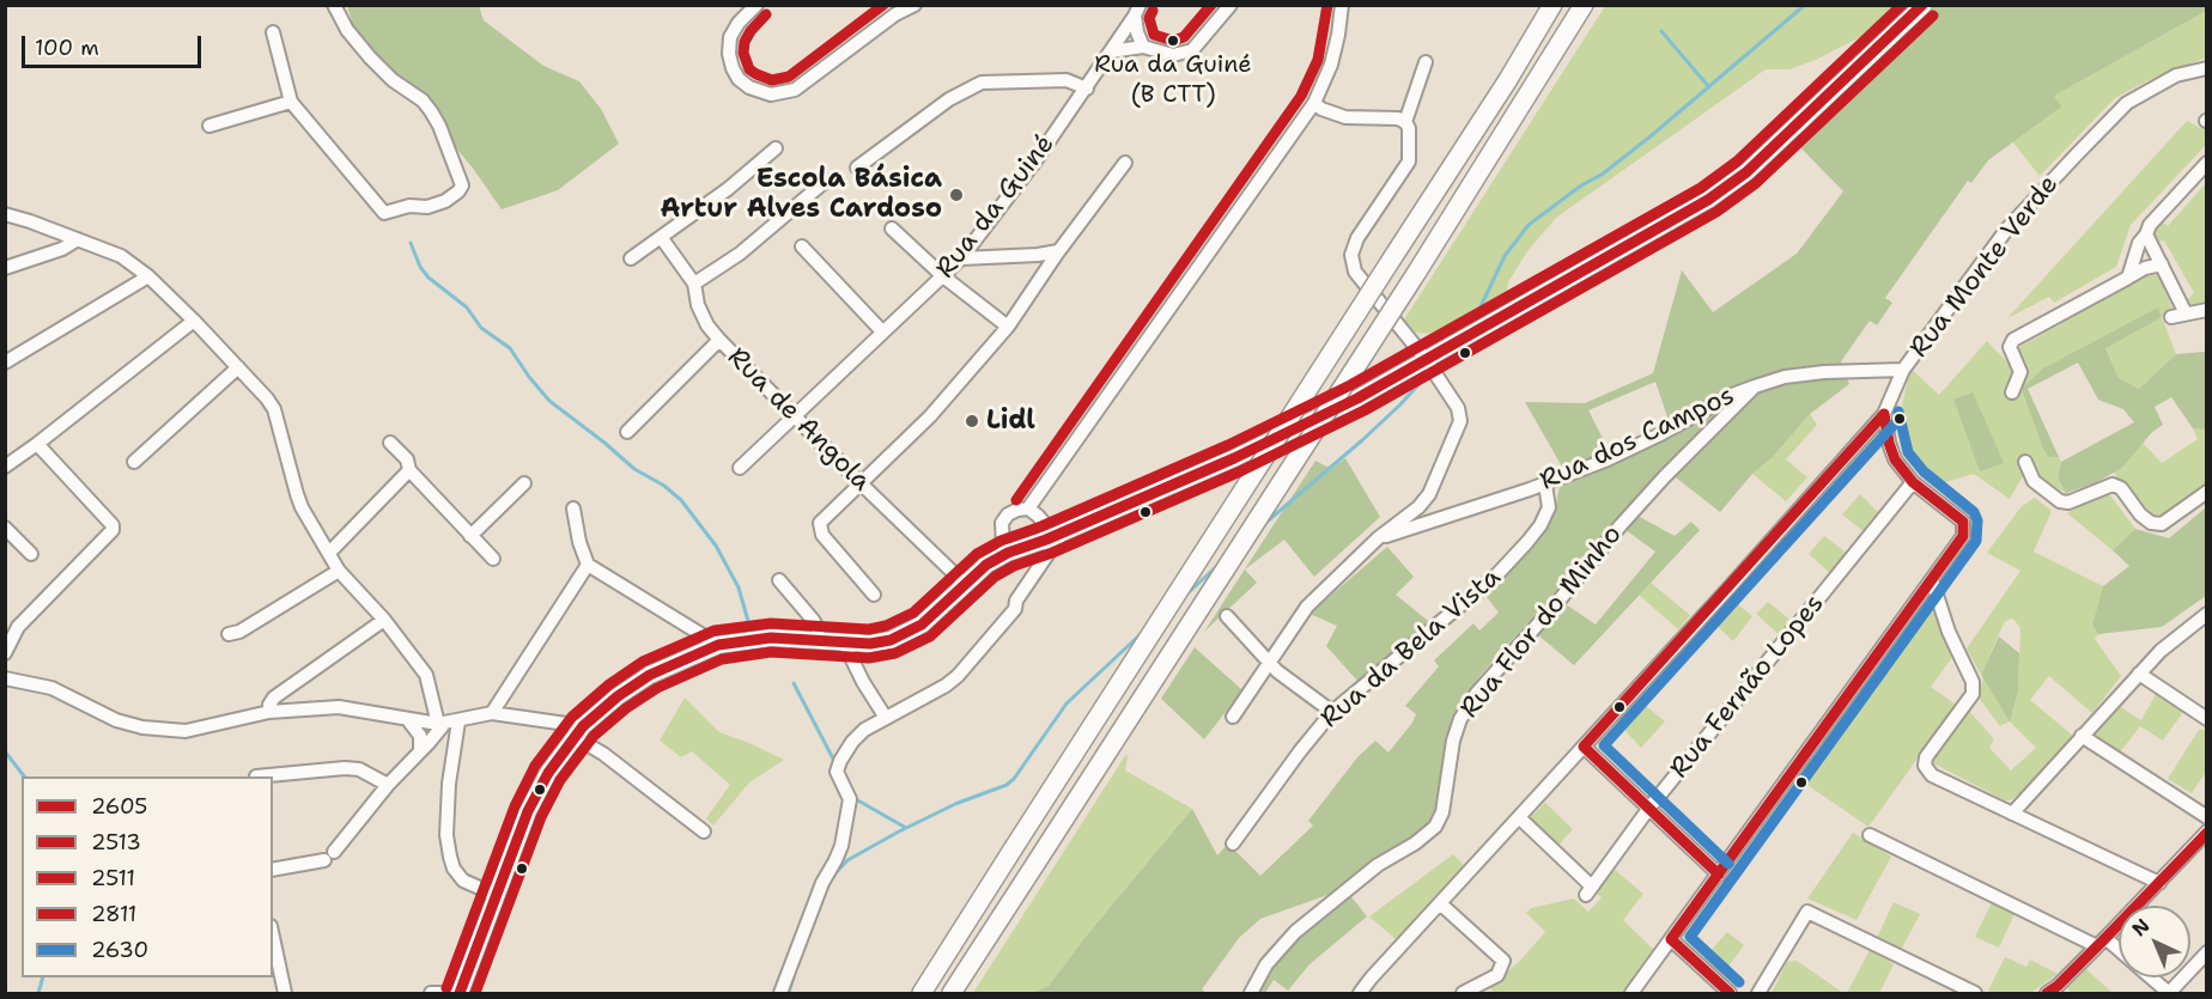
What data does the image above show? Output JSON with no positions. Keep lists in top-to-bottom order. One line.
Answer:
{"streets":{"street":["Rua da Guiné","Rua Monte Verde","Rua de Angola","Rua dos Campos","Rua Flor do Minho","Rua da Bela Vista","Rua Fernão Lopes"]},"crossings":[["Rua da Guiné","Rua de Angola"],["Rua Monte Verde","Rua dos Campos"],["Rua Monte Verde","Rua Fernão Lopes"],["Rua dos Campos","Rua Flor do Minho"],["Rua dos Campos","Rua da Bela Vista"]],"places":["Rua da Guiné (B CTT)","Escola Básica Artur Alves Cardoso","Lidl"],"lines":["transit line 2605","transit line 2511","transit line 2513","transit line 2630","transit line 2811"],"legend":["2605","2513","2511","2811","2630"],"scale_bar":"100 m","north":"top left"}
